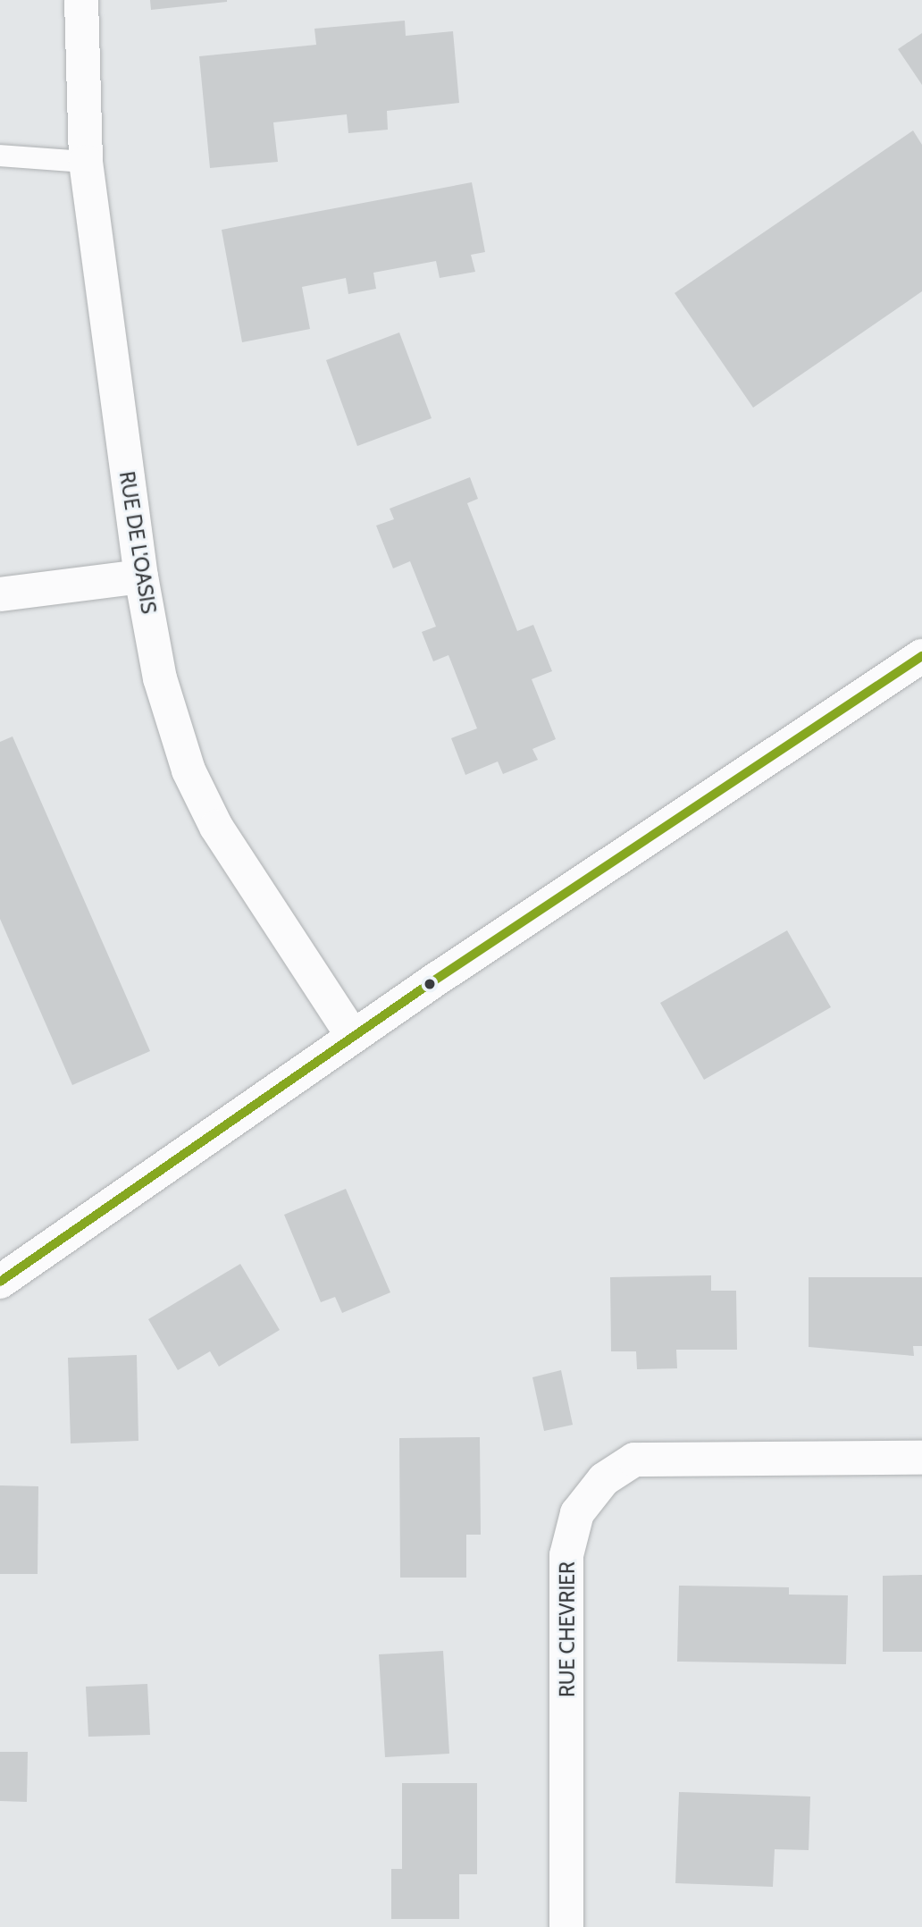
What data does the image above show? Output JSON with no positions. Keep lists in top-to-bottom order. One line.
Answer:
{"streets":{"street":["RUE DE L'OASIS","RUE CHEVRIER"]}}
